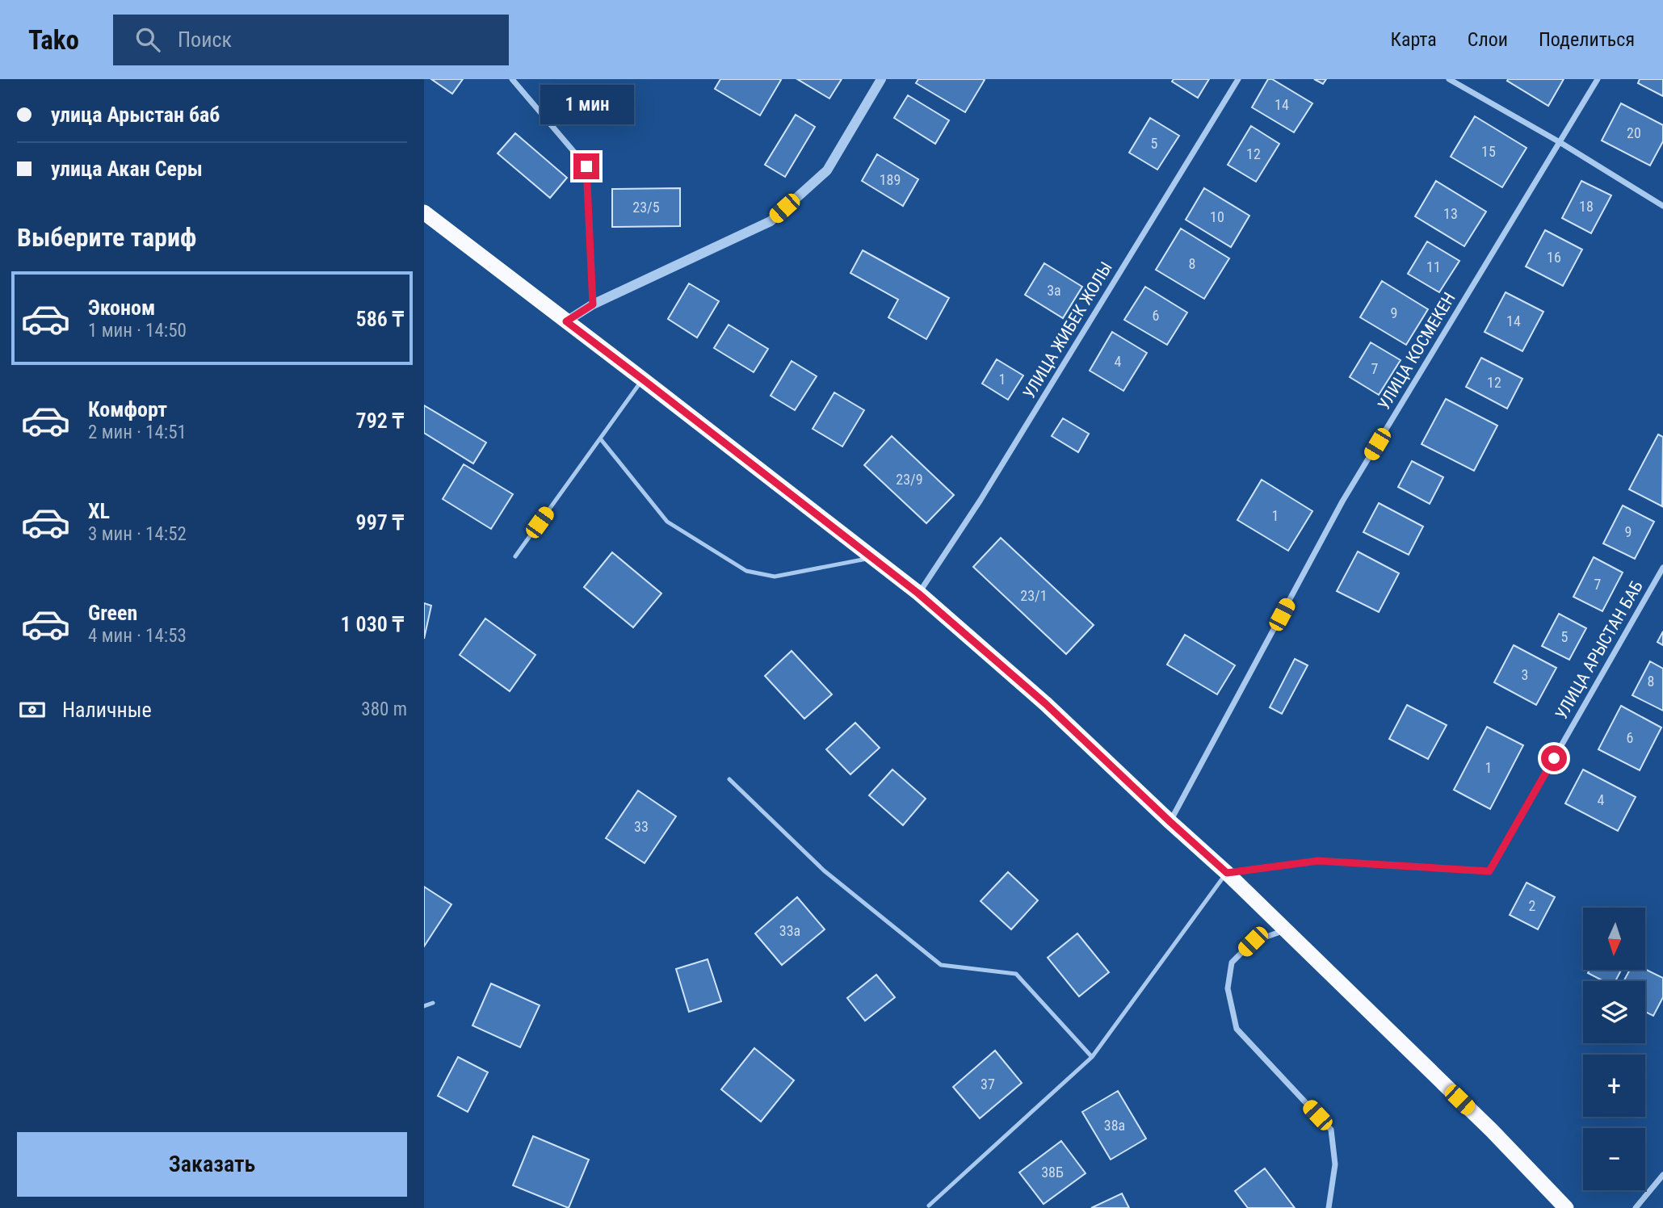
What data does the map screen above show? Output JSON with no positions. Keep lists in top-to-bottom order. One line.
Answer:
{"streets":{"street":["УЛИЦА ЖИБЕК ЖОЛЫ","УЛИЦА КОСМЕКЕН","УЛИЦА АРЫСТАН БАБ"]},"house_numbers":["14","20","5","15","12","189","18","23/5","13","10","16","8","11","3а","9","6","14","4","7","1","12","23/9","1","9","7","23/1","5","3","8","6","1","4","33","2","33а","37","38а","38Б"],"north":"bottom","page":{"header":"Tako","search":"Поиск","nav":["Карта","Слои","Поделиться"],"banner":["улица Арыстан баб","улица Акан Серы"],"bubble":"1 мин","heading":"Выберите тариф","list":[{"name":"Эконом","note":"1 мин · 14:50","value":"586 ₸"},{"name":"Комфорт","note":"2 мин · 14:51","value":"792 ₸"},{"name":"XL","note":"3 мин · 14:52","value":"997 ₸"},{"name":"Green","note":"4 мин · 14:53","value":"1 030 ₸"}],"pay":["Наличные","380 m"],"map_buttons":["+","−"],"buttons":"Заказать"}}
